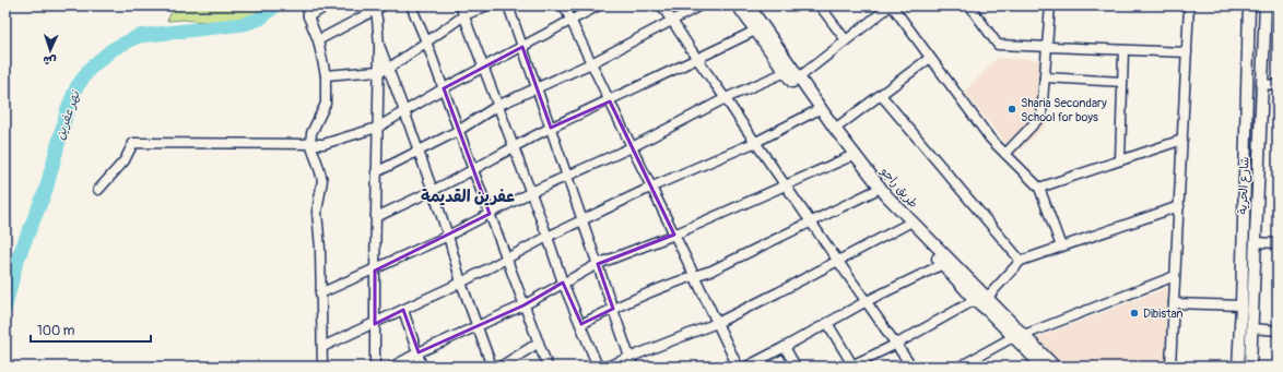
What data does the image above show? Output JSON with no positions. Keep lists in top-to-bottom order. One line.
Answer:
{"streets":{"main road":["شارع الحرية","طريق راجو"]},"districts":["عفرين القديمة"],"water":["نهر عفرين"],"places":["Sharia Secondary School for boys","Dibistan"],"scale_bar":"100 m","north":"bottom"}
